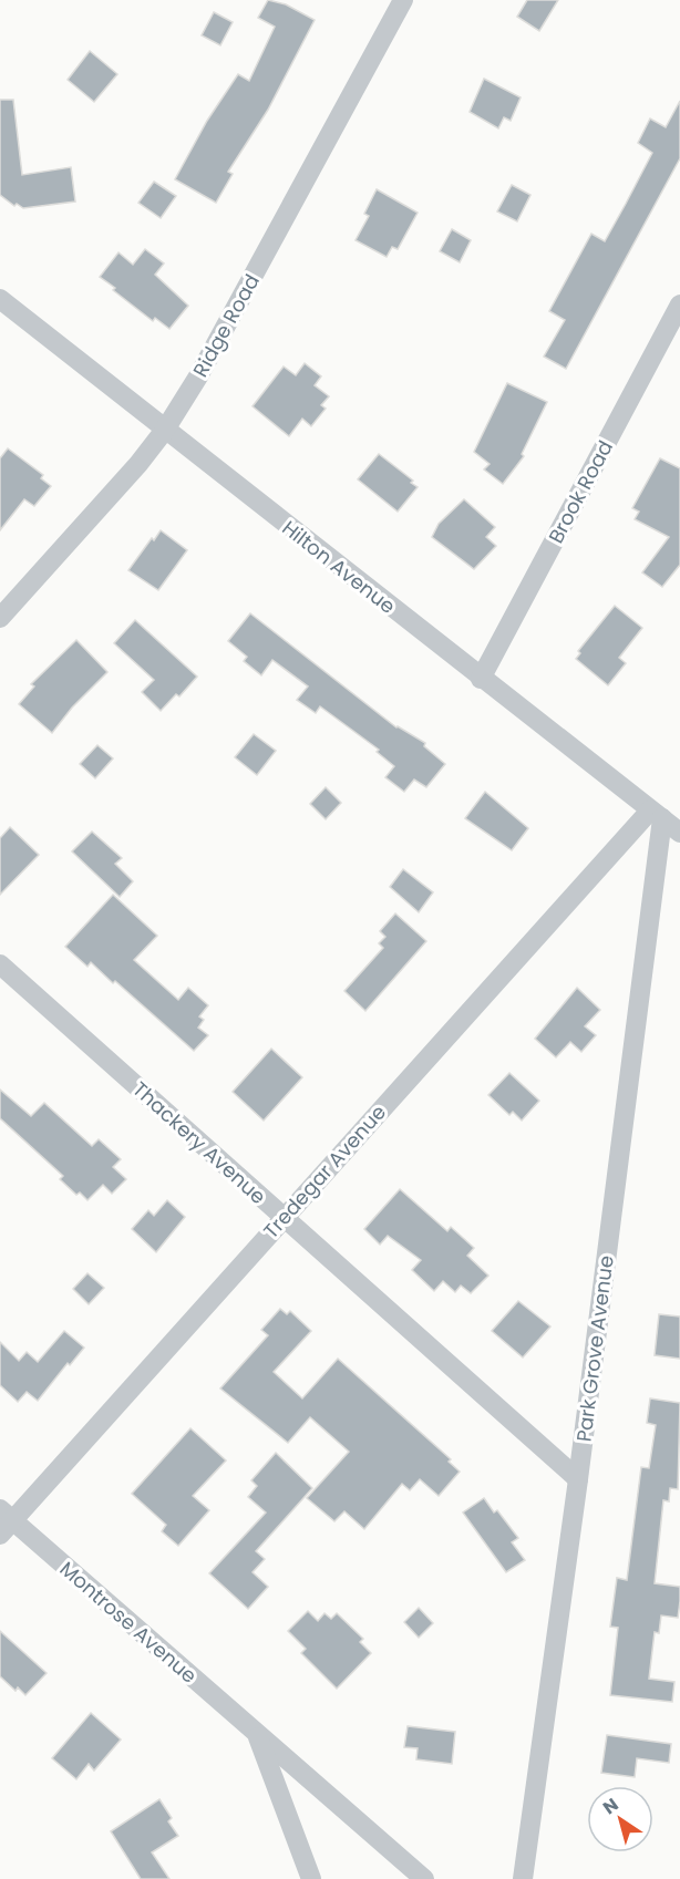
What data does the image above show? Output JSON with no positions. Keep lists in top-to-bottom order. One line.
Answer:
{"streets":{"street":["Ridge Road","Brook Road","Hilton Avenue","Thackery Avenue","Tredegar Avenue","Park Grove Avenue","Montrose Avenue"]},"crossings":[["Ridge Road","Hilton Avenue"],["Brook Road","Hilton Avenue"],["Hilton Avenue","Tredegar Avenue"],["Hilton Avenue","Park Grove Avenue"],["Thackery Avenue","Tredegar Avenue"],["Thackery Avenue","Park Grove Avenue"],["Tredegar Avenue","Park Grove Avenue"],["Tredegar Avenue","Montrose Avenue"]],"north":"top left"}
